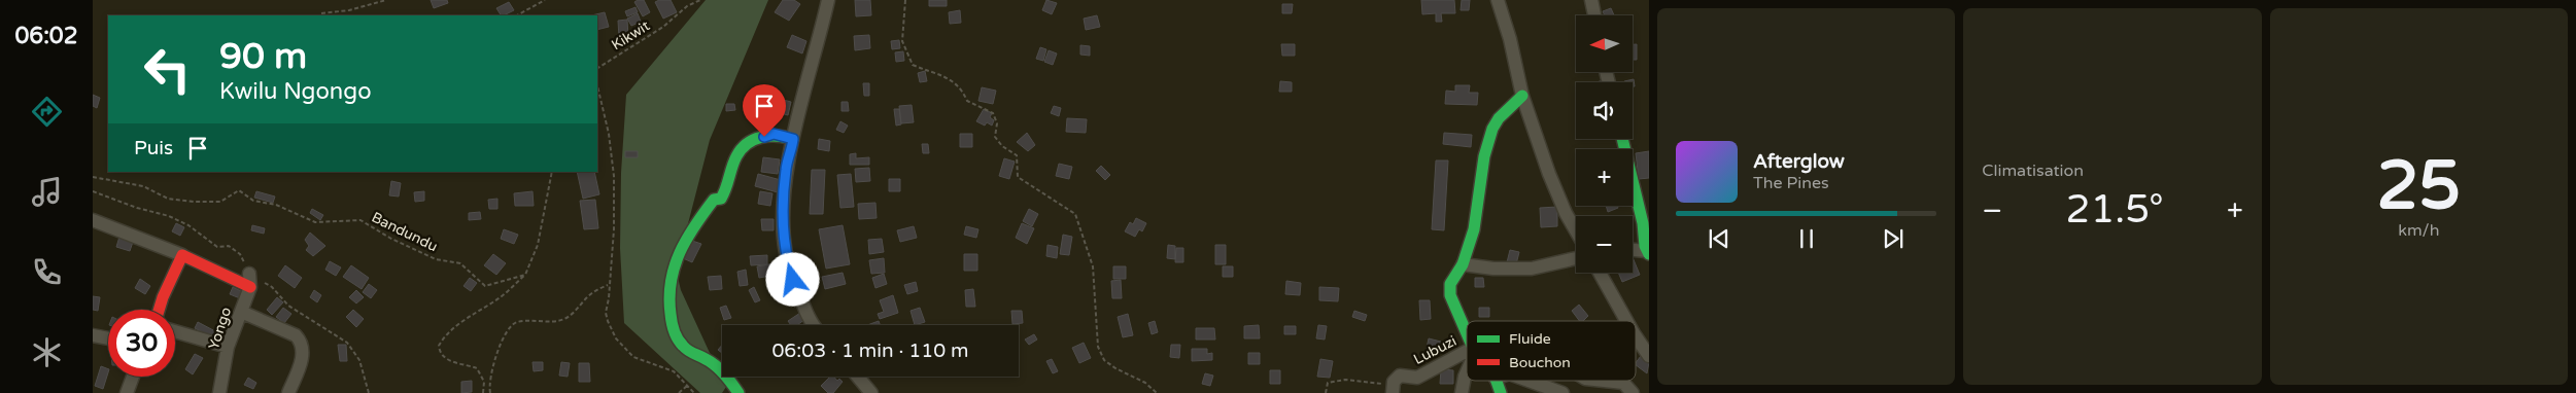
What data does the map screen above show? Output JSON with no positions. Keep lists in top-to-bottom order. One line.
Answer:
{"streets":{"street":["Yongo","Lubuzi"],"path":["Kikwit","Bandundu"]},"legend":["Fluide","Bouchon"],"north":"left","page":{"tabs":"06:02","tile":["Climatisation",["25","km/h"]],"map_buttons":["+","−"],"turn":["90 m","Kwilu Ngongo"],"then":"Puis","song":["Afterglow","The Pines"],"heat":["−","21.5°","+"],"limit":"30","trip":"06:03 · 1 min · 110 m"}}
